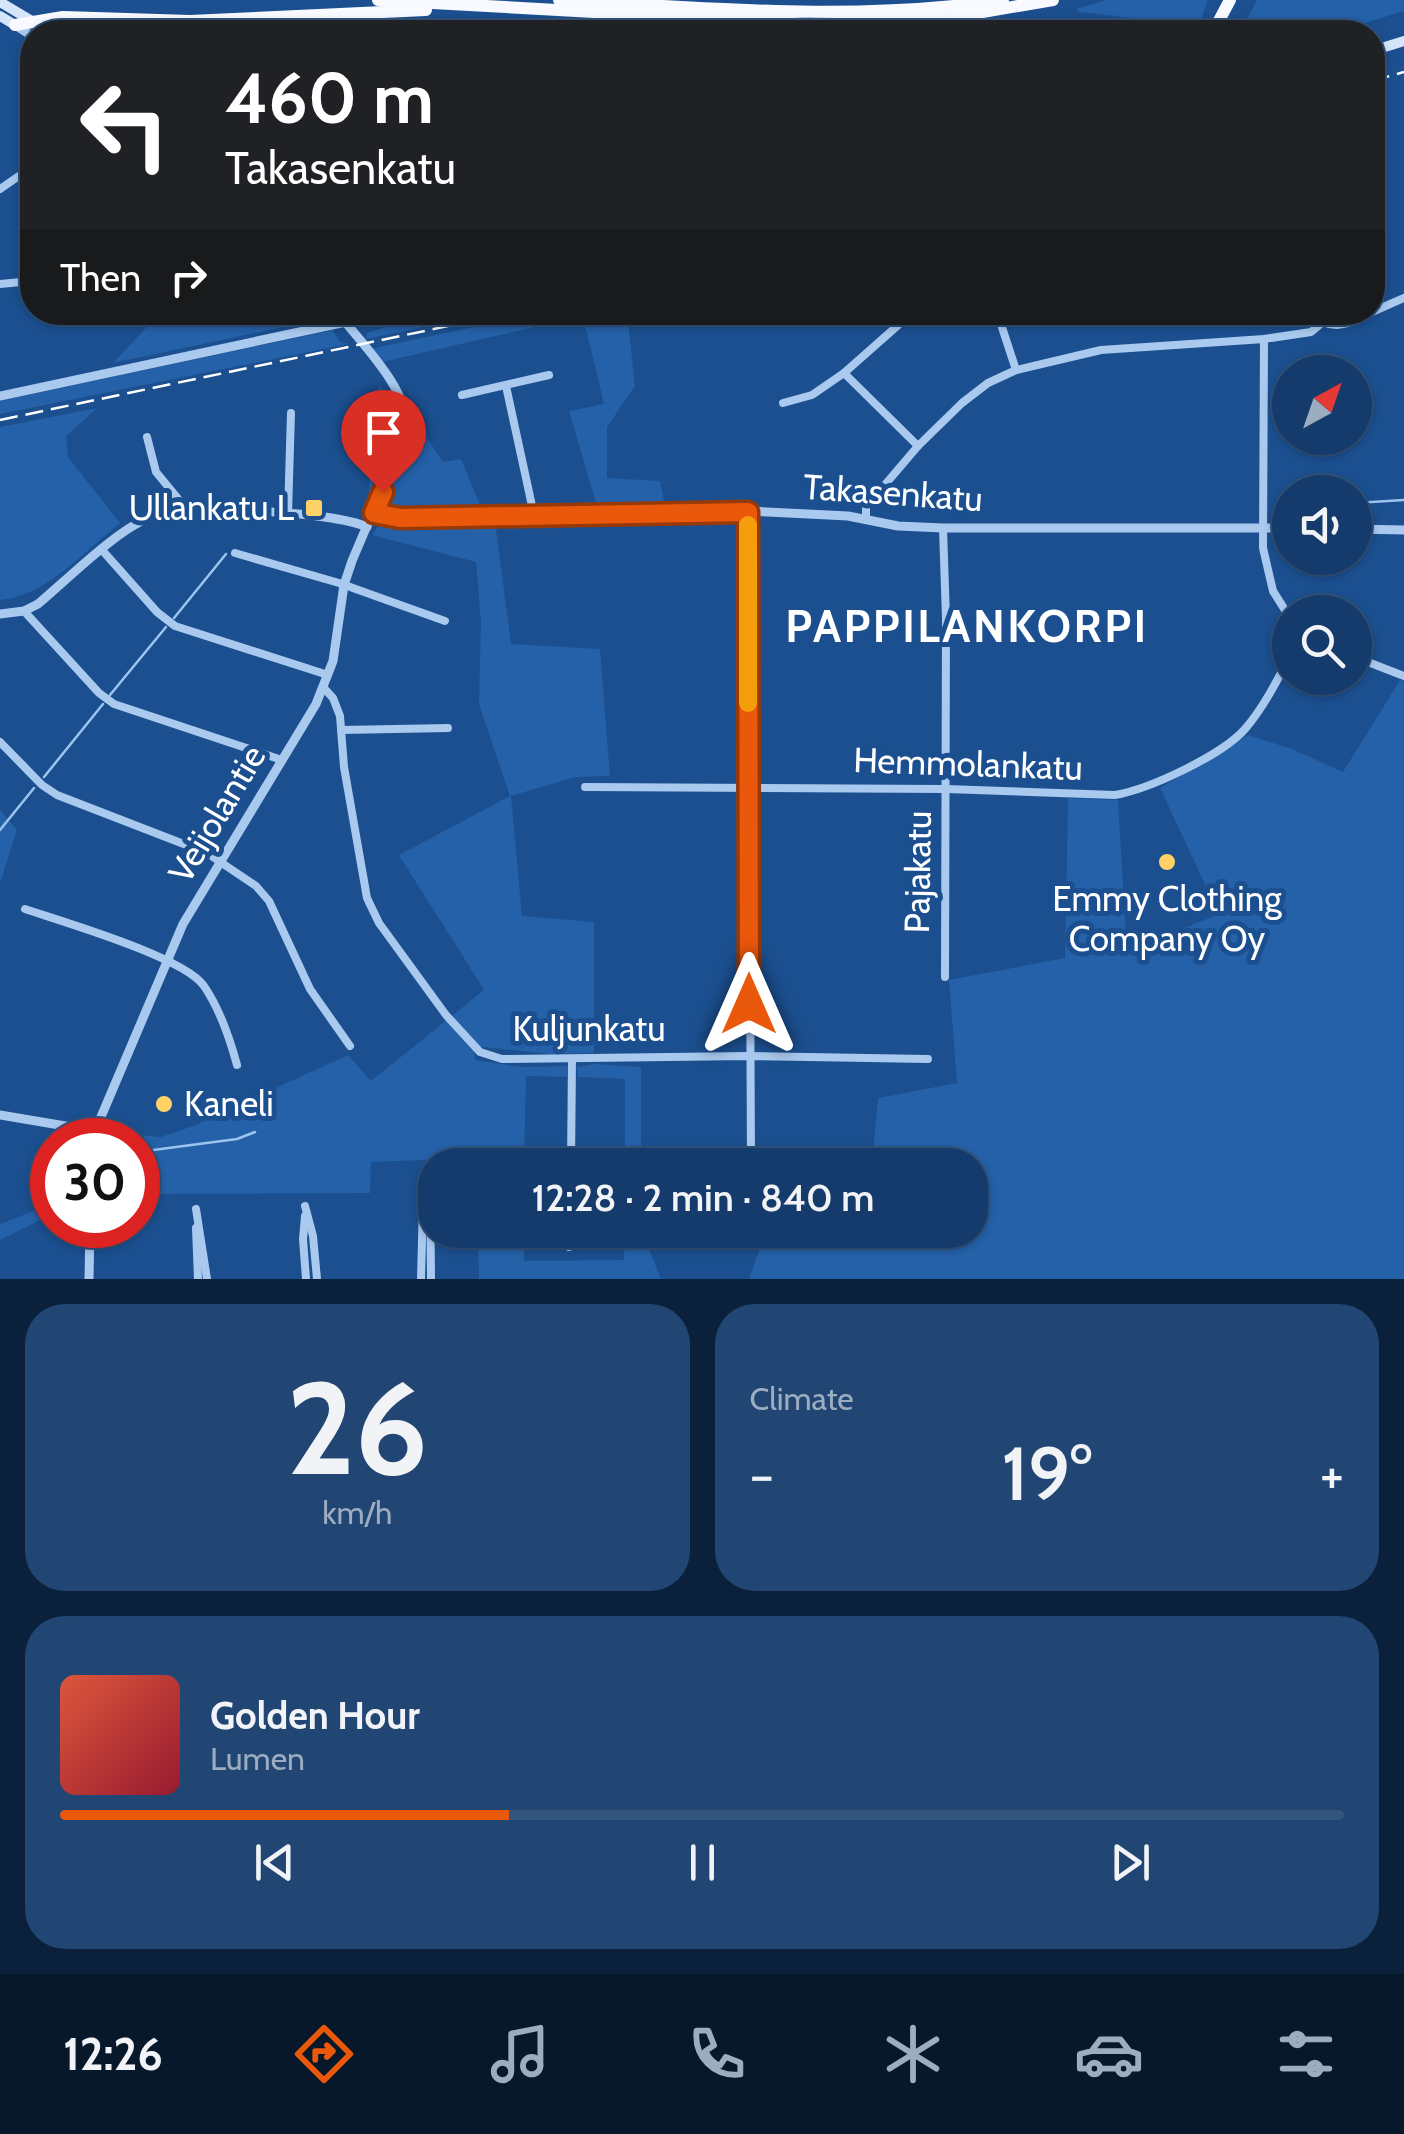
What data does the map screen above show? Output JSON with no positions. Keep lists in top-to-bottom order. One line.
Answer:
{"streets":{"street":["Takasenkatu","Hemmolankatu","Veijolantie","Pajakatu","Kuljunkatu"]},"crossings":[["Takasenkatu","Veijolantie"],["Takasenkatu","Pajakatu"],["Hemmolankatu","Pajakatu"],["Veijolantie","Kuljunkatu"]],"districts":["PAPPILANKORPI"],"places":{"transit":["Ullankatu L"],"other":["Emmy Clothing Company Oy","Kaneli"]},"north":"top right","page":{"turn":["460 m","Takasenkatu"],"then":"Then","limit":"30","trip":"12:28 · 2 min · 840 m","tile":[["26","km/h"],"Climate"],"heat":["−","19°","+"],"song":["Golden Hour","Lumen"],"tabs":"12:26"}}
